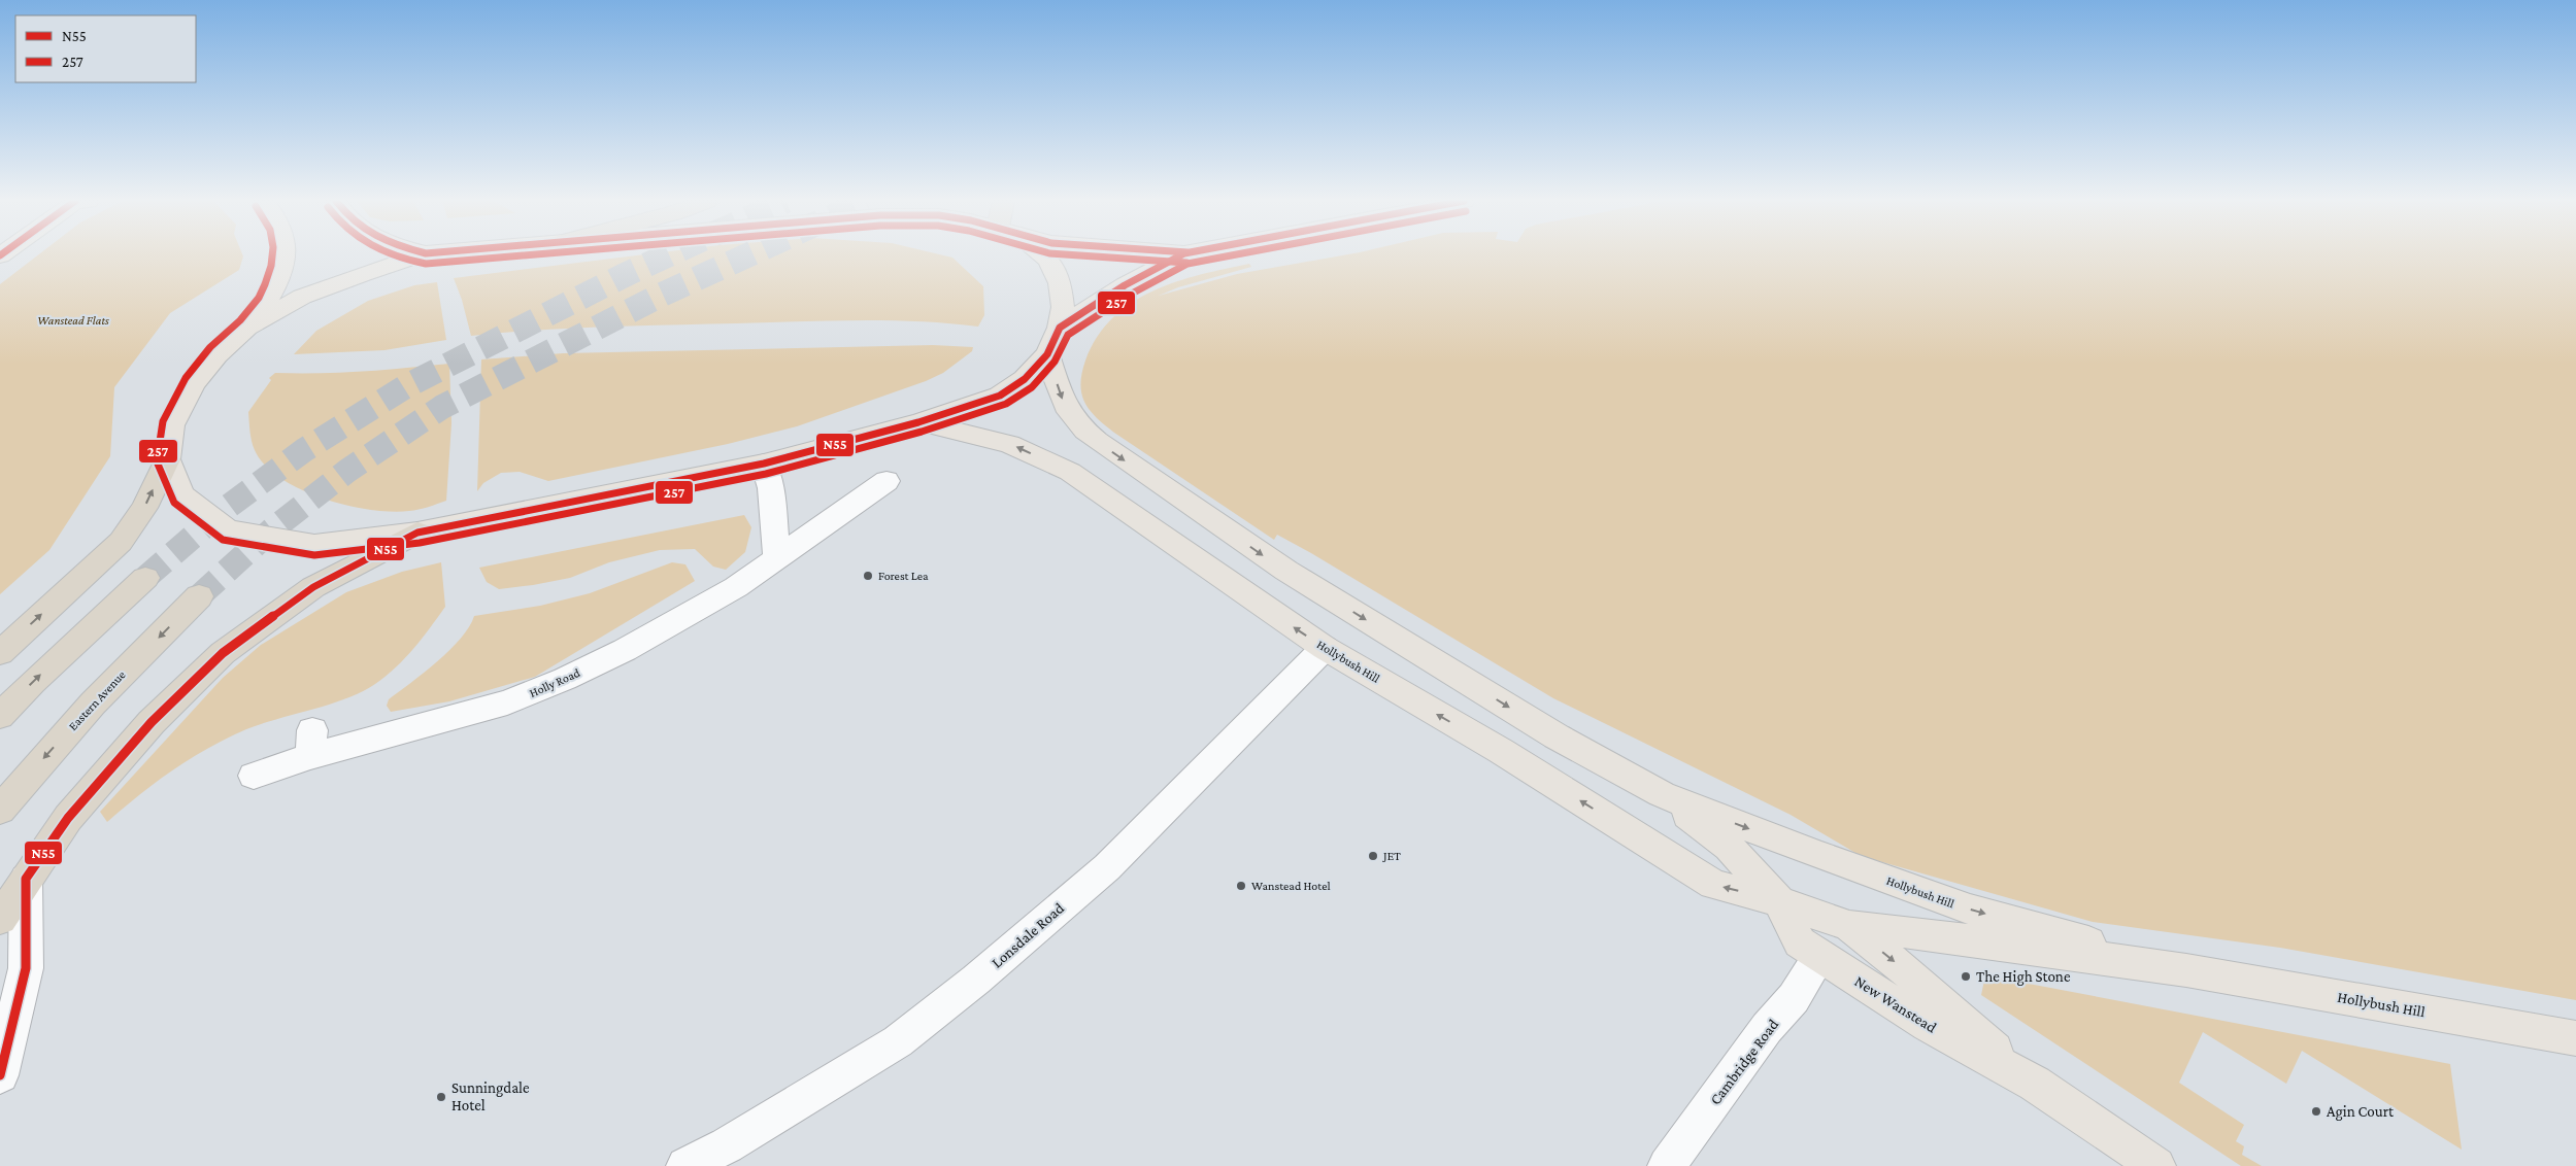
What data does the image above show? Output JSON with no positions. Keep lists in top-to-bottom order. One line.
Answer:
{"streets":{"highway":["Eastern Avenue"],"main road":["Hollybush Hill","New Wanstead"],"street":["Holly Road","Lonsdale Road","Cambridge Road"]},"crossings":[["Hollybush Hill","Lonsdale Road"],["Hollybush Hill","New Wanstead"],["New Wanstead","Cambridge Road"]],"parks":["Wanstead Flats"],"places":["Forest Lea","JET","Wanstead Hotel","The High Stone","Sunningdale Hotel","Agin Court"],"lines":["transit line N55","transit line 257"],"legend":["N55","257"]}
